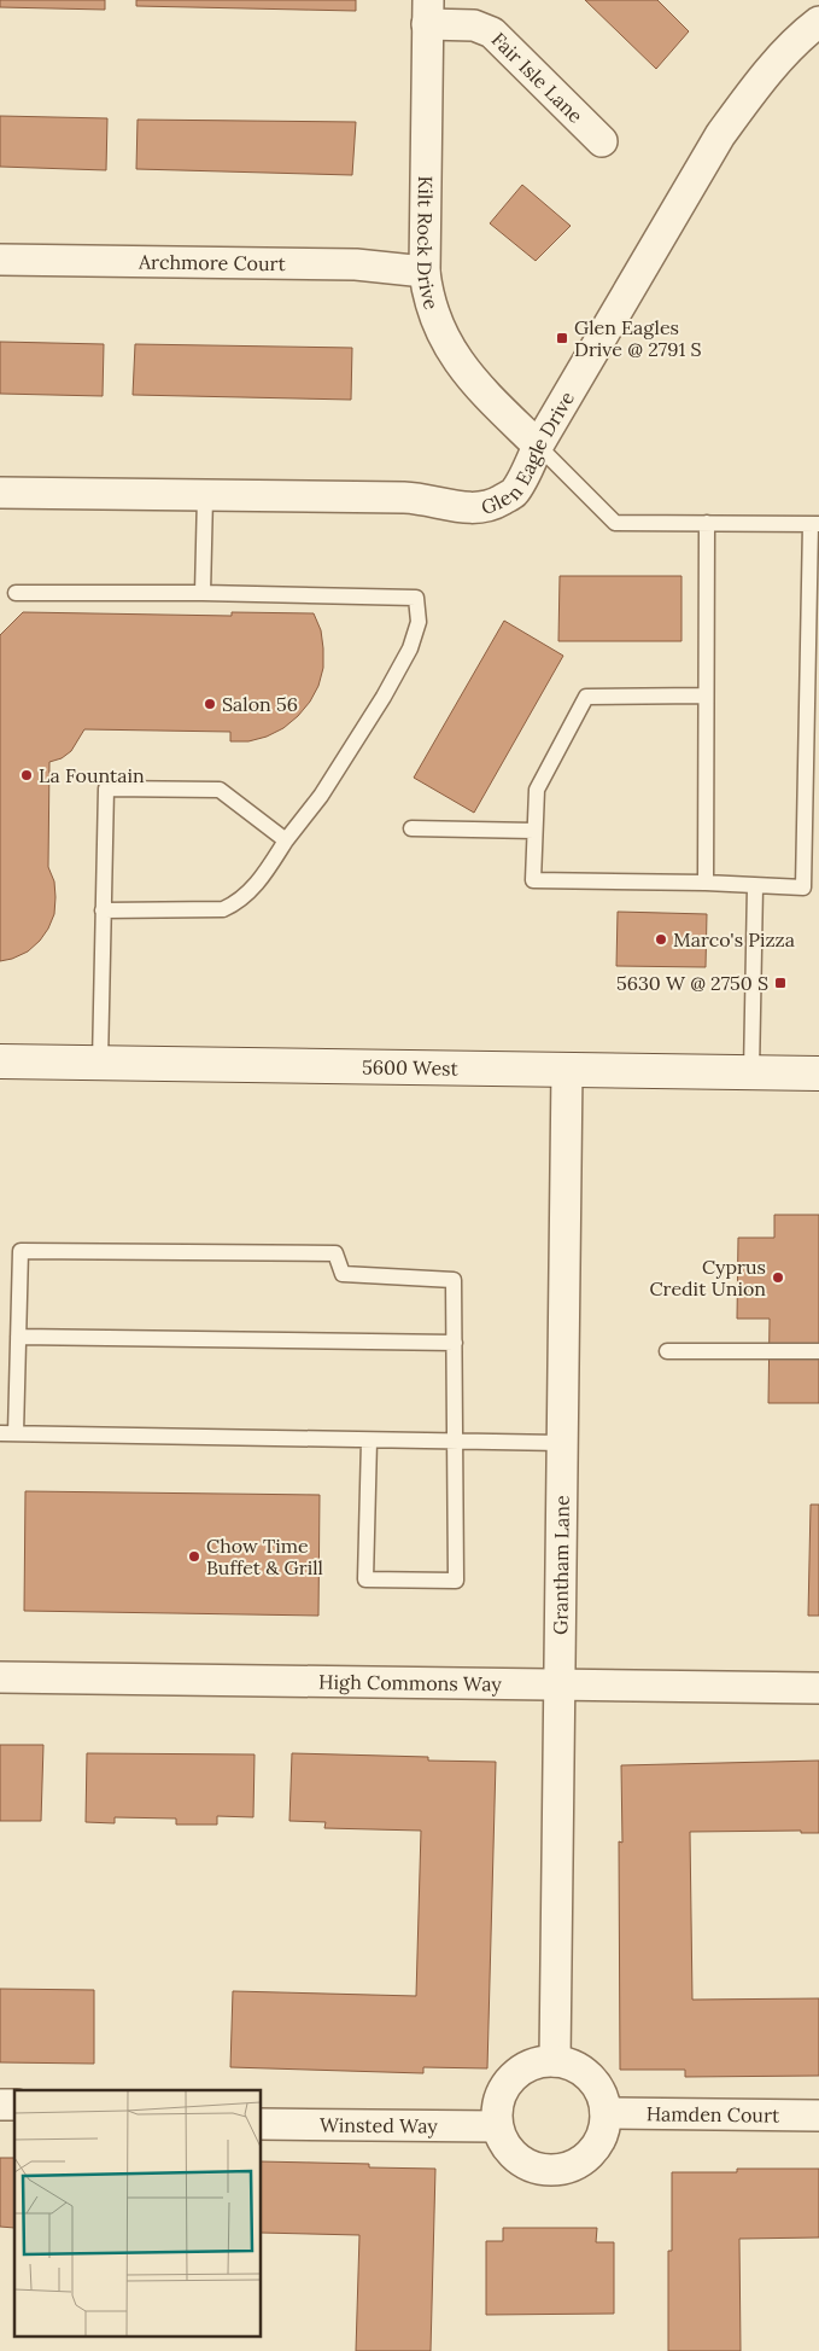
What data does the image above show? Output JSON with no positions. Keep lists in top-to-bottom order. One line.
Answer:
{"streets":{"main road":["5600 West"],"street":["Fair Isle Lane","Kilt Rock Drive","Archmore Court","Glen Eagle Drive","Grantham Lane","High Commons Way","Hamden Court","Winsted Way"]},"crossings":[["Fair Isle Lane","Kilt Rock Drive"],["Kilt Rock Drive","Archmore Court"],["Kilt Rock Drive","Glen Eagle Drive"],["5600 West","Grantham Lane"],["Grantham Lane","High Commons Way"],["Grantham Lane","Hamden Court"],["Grantham Lane","Winsted Way"],["Hamden Court","Winsted Way"]],"places":{"transit":["Glen Eagles Drive @ 2791 S","5630 W @ 2750 S"],"other":["Salon 56","La Fountain","Marco's Pizza","Cyprus Credit Union","Chow Time Buffet & Grill"]}}
